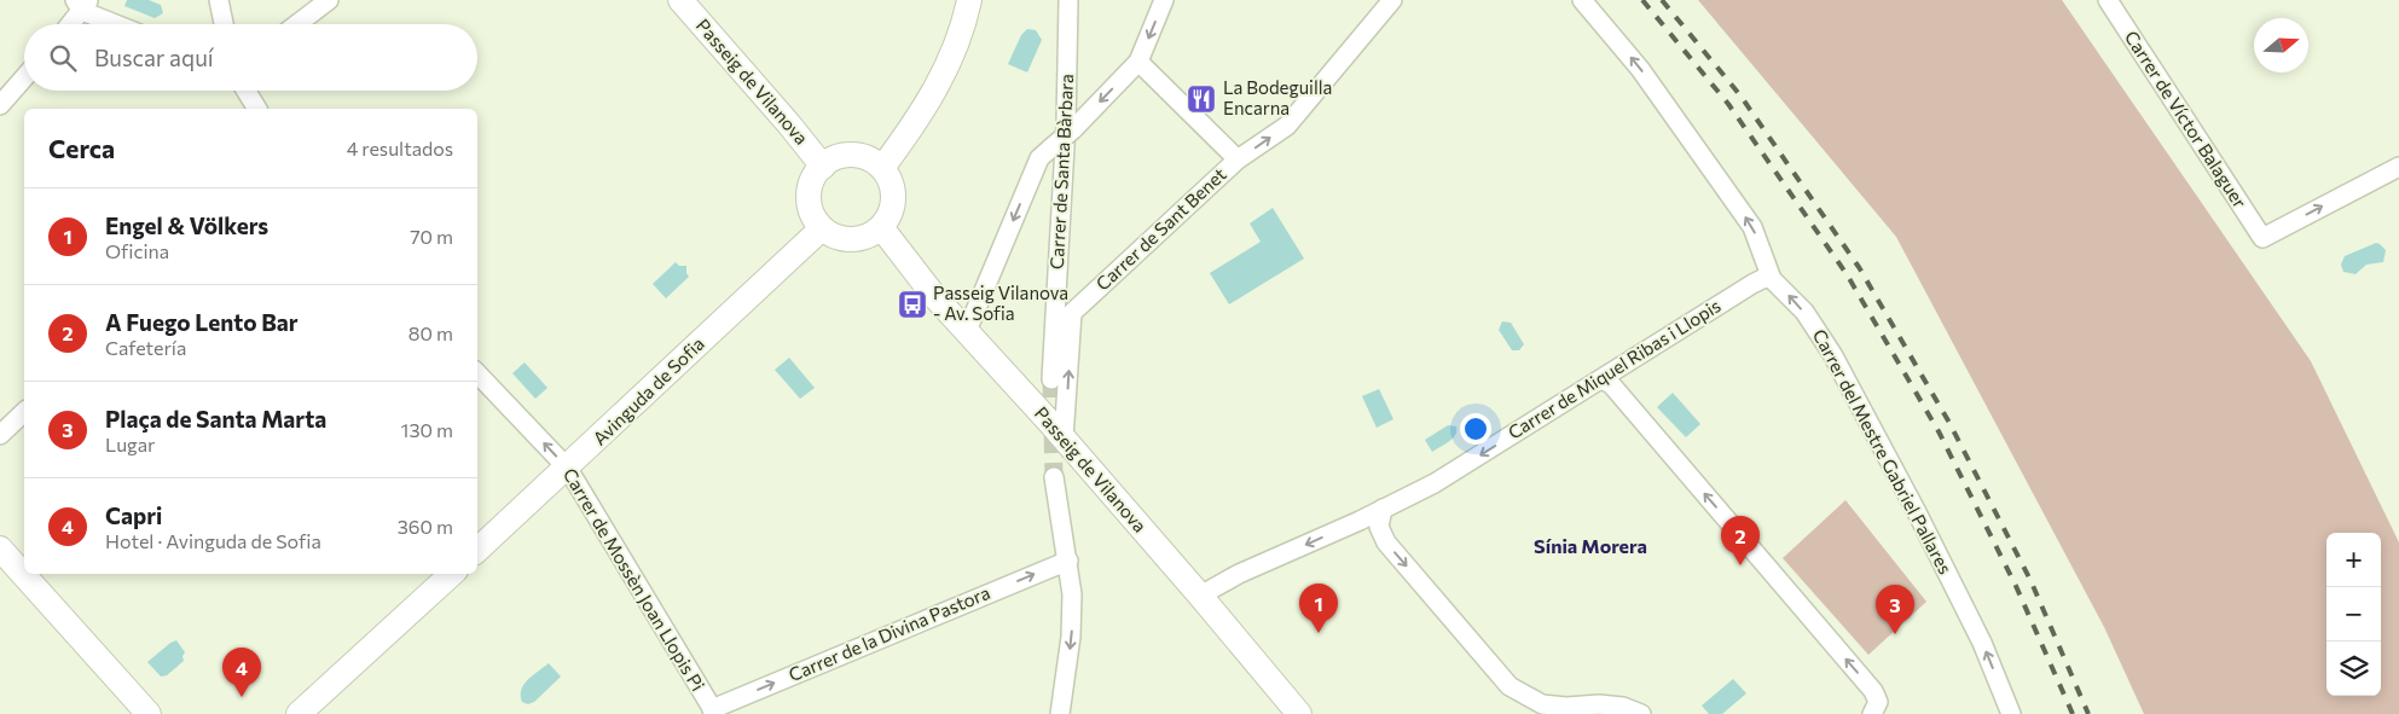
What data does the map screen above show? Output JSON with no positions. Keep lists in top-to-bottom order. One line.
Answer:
{"streets":{"street":["Passeig de Vilanova","Carrer de Víctor Balaguer","Carrer de Santa Bàrbara","Carrer de Sant Benet","Carrer de Miquel Ribas i Llopis","Avinguda de Sofia","Carrer del Mestre Gabriel Pallares","Carrer de Mossèn Joan Llopis Pi","Carrer de la Divina Pastora"]},"crossings":[["Passeig de Vilanova","Carrer de Sant Benet"],["Passeig de Vilanova","Carrer de Miquel Ribas i Llopis"],["Passeig de Vilanova","Avinguda de Sofia"],["Carrer de Miquel Ribas i Llopis","Carrer del Mestre Gabriel Pallares"],["Avinguda de Sofia","Carrer de Mossèn Joan Llopis Pi"],["Carrer de Mossèn Joan Llopis Pi","Carrer de la Divina Pastora"]],"one_way":["Carrer de Miquel Ribas i Llopis","Carrer del Mestre Gabriel Pallares","Carrer de la Divina Pastora"],"districts":["Sínia Morera"],"places":{"restaurant":["La Bodeguilla Encarna"],"bus stop":["Passeig Vilanova - Av. Sofia"]},"north":"right","page":{"search":"Buscar aquí","heading":["Cerca","4 resultados"],"list":[{"mark":"1","name":"Engel & Völkers","note":"Oficina","value":"70 m"},{"mark":"2","name":"A Fuego Lento Bar","note":"Cafetería","value":"80 m"},{"mark":"3","name":"Plaça de Santa Marta","note":"Lugar","value":"130 m"},{"mark":"4","name":"Capri","note":"Hotel · Avinguda de Sofia","value":"360 m"}],"pins":["2","1","3","4"],"map_buttons":["+","−"]}}
